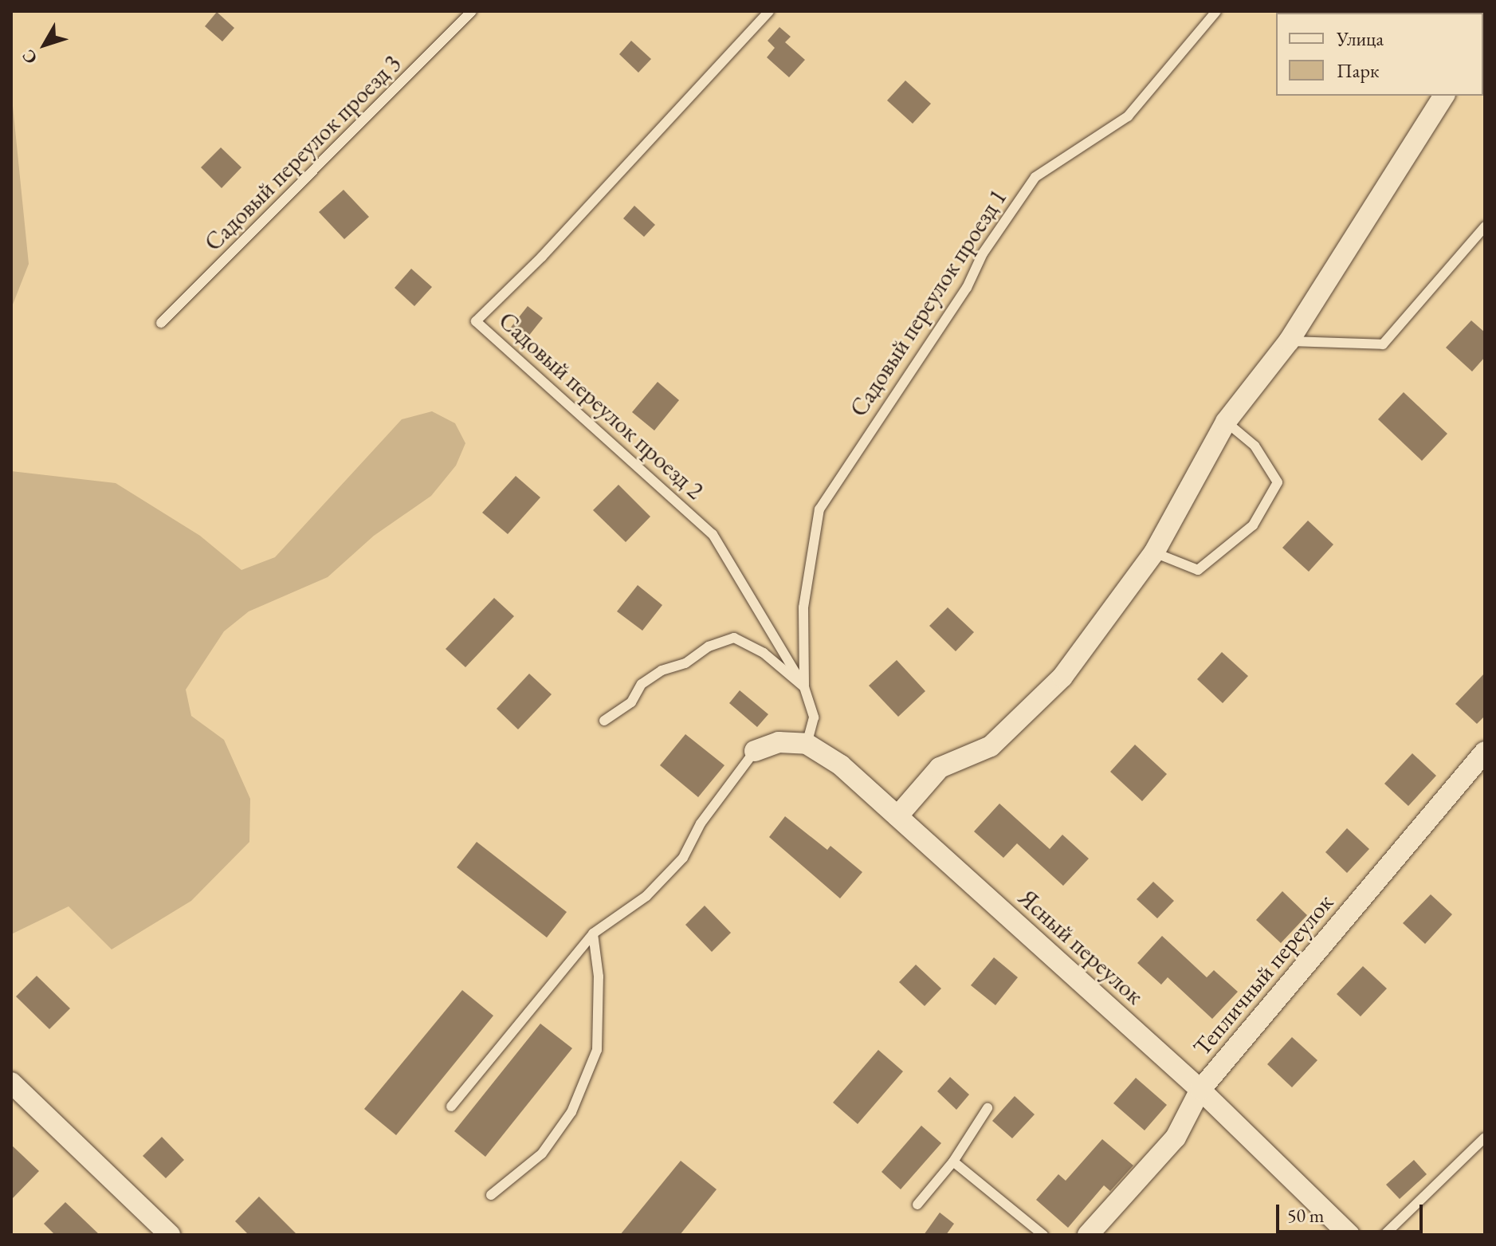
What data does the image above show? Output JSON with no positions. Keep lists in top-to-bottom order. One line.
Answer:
{"streets":{"street":["Ясный переулок","Тепличный переулок"],"lane":["Садовый переулок проезд 3","Садовый переулок проезд 1","Садовый переулок проезд 2"]},"crossings":[["Садовый переулок проезд 1","Садовый переулок проезд 2"],["Ясный переулок","Тепличный переулок"]],"legend":["Улица","Парк"],"scale_bar":"50 m","north":"bottom left"}
